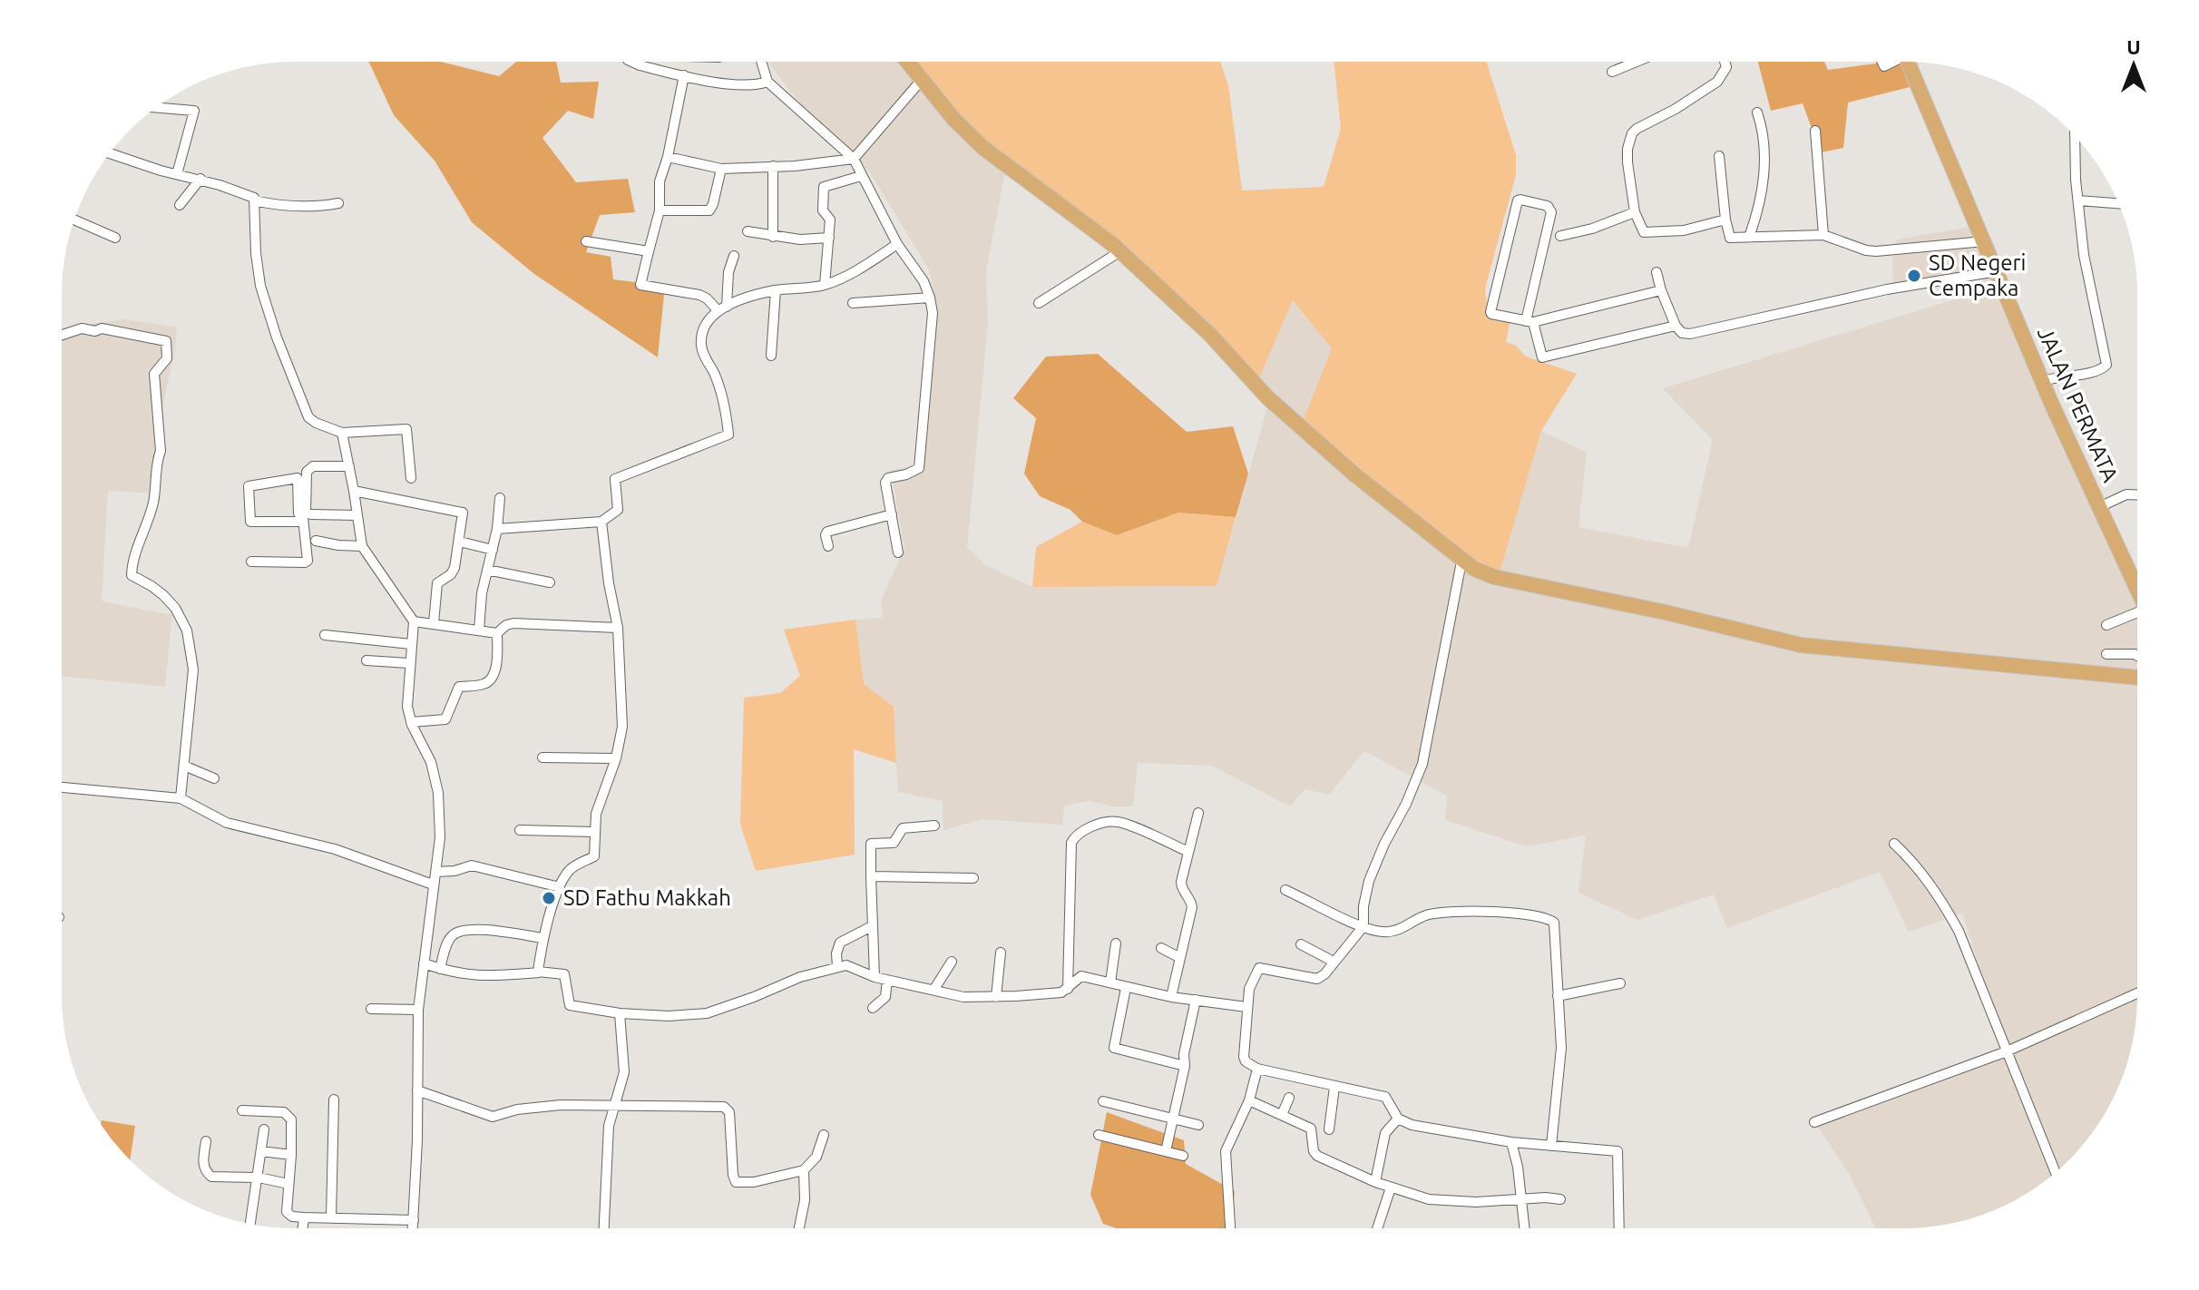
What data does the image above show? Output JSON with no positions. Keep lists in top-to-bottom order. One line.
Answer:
{"streets":{"main road":["JALAN PERMATA"]},"places":["SD Negeri Cempaka","SD Fathu Makkah"],"north":"top"}
